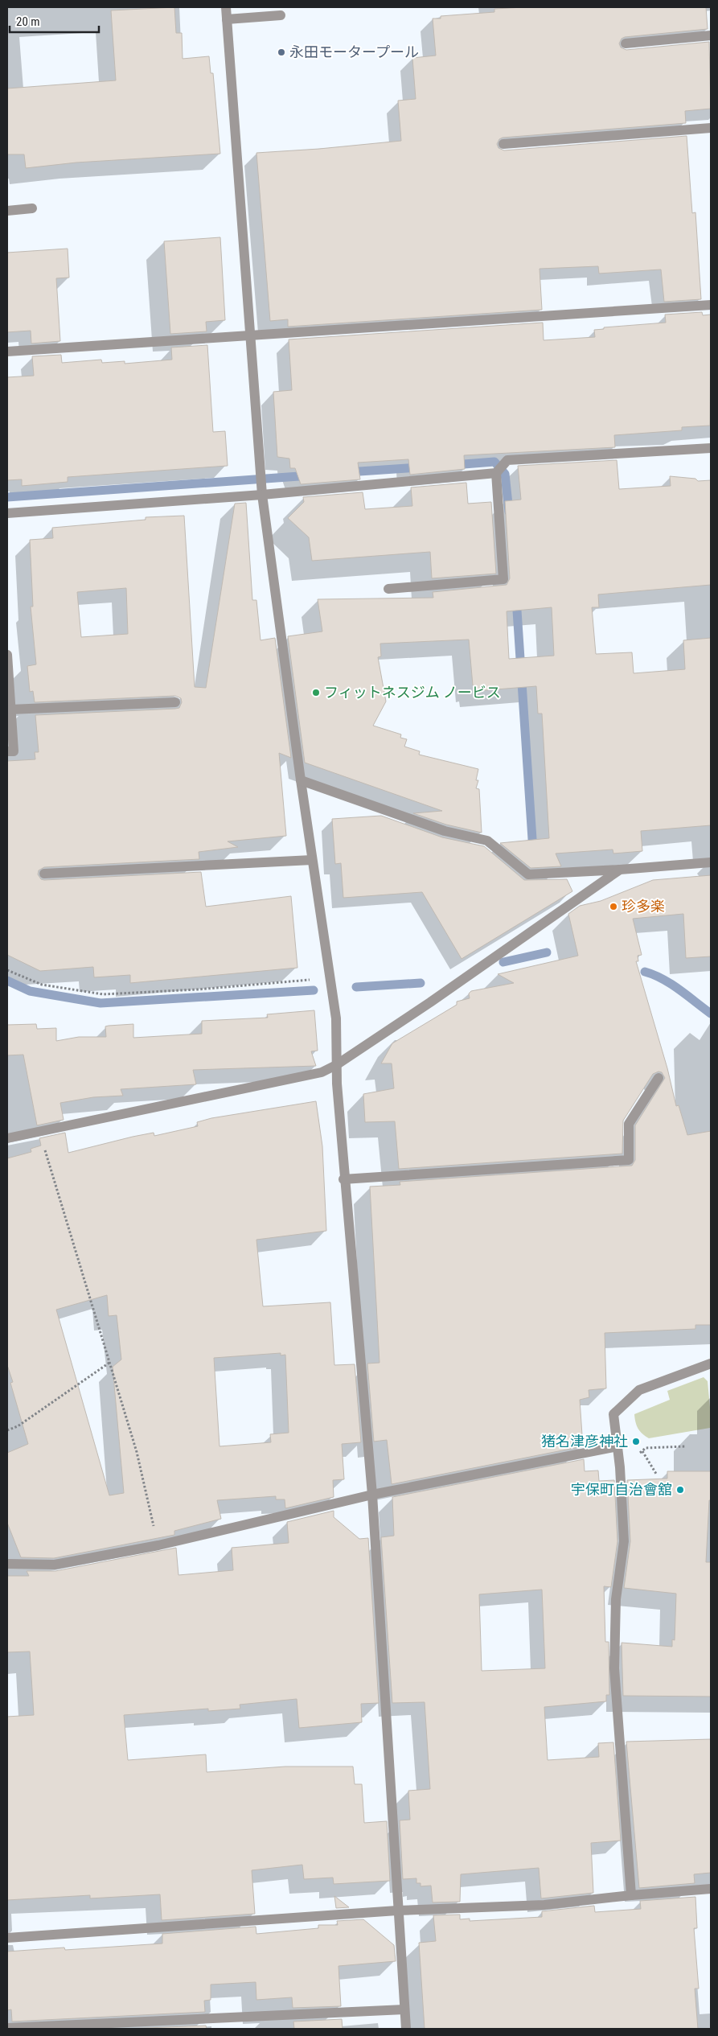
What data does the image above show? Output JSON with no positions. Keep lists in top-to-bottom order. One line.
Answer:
{"places":["永田モータープール","フィットネスジム ノービス","珍多楽","猪名津彦神社","宇保町自治會舘"],"scale_bar":"20 m"}
